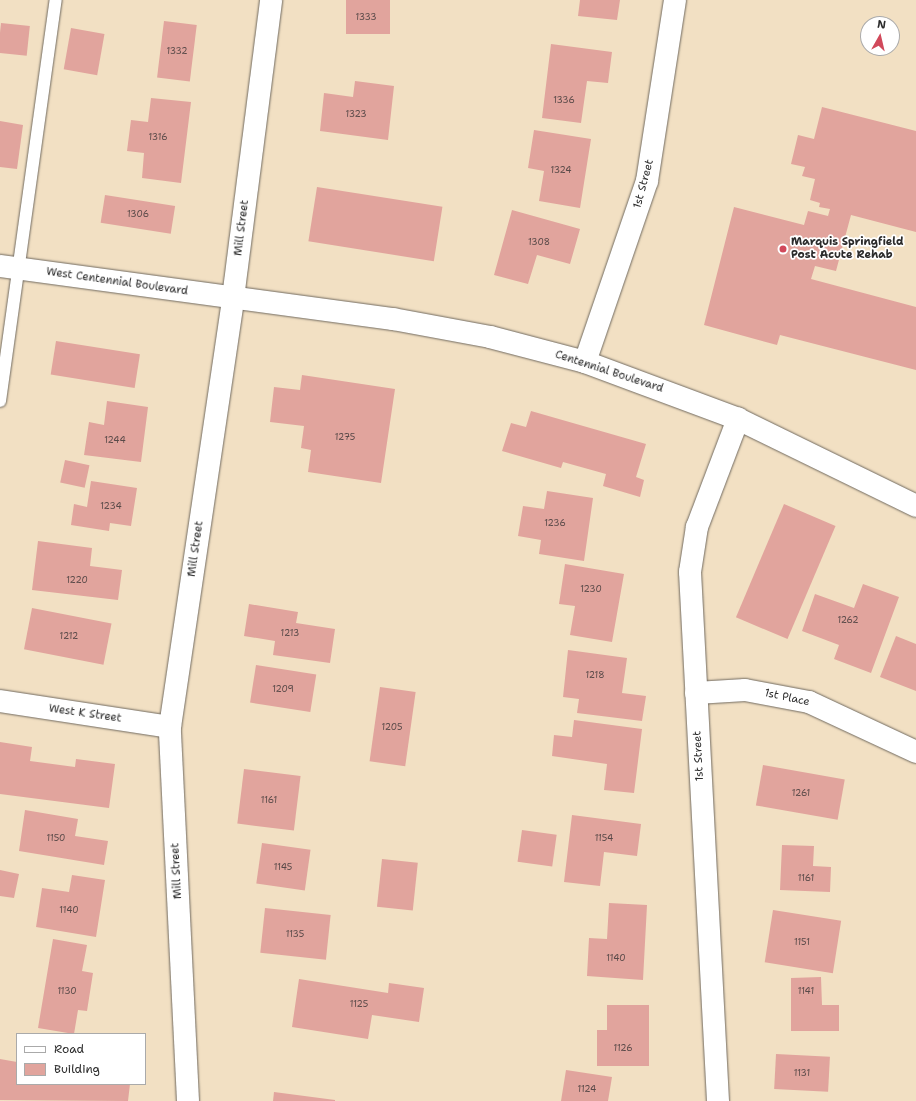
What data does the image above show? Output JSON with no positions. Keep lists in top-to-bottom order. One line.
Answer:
{"streets":{"street":["1st Street","Mill Street","West Centennial Boulevard","Centennial Boulevard","1st Place","West K Street"]},"crossings":[["1st Street","Centennial Boulevard"],["1st Street","1st Place"],["Mill Street","West Centennial Boulevard"],["Mill Street","Centennial Boulevard"],["Mill Street","West K Street"],["West Centennial Boulevard","Centennial Boulevard"]],"places":["Marquis Springfield Post Acute Rehab"],"house_numbers":["1333","1332","1336","1323","1316","1324","1306","1308","1275","1244","1234","1236","1220","1230","1262","1213","1212","1218","1209","1205","1261","1161","1150","1154","1145","1161","1140","1135","1151","1140","1130","1141","1125","1126","1131","1124"],"legend":["Road","Building"],"north":"top"}
